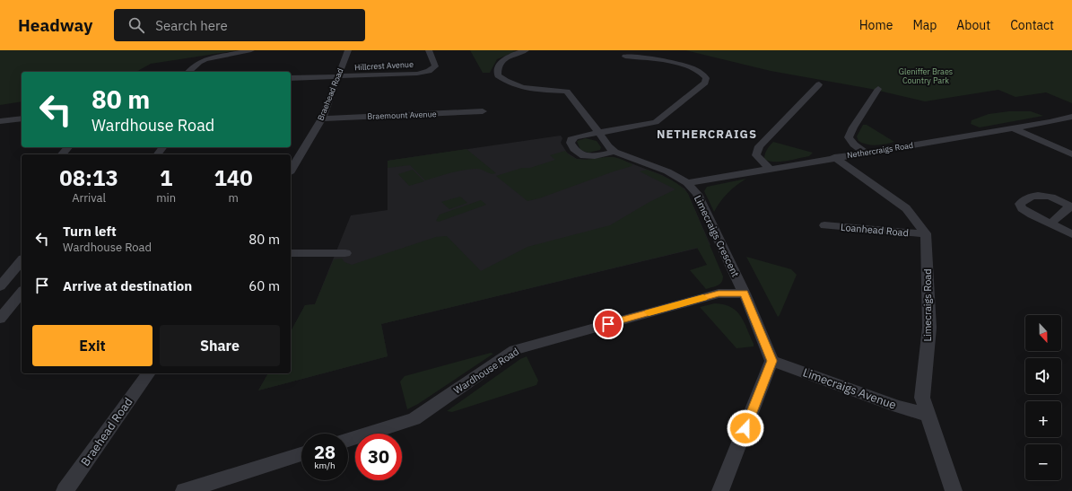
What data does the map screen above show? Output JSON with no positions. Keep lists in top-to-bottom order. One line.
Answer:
{"streets":{"street":["Hillcrest Avenue","Braehead Road","Braemount Avenue","Nethercraigs Road","Loanhead Road","Limecraigs Crescent","Limecraigs Road","Wardhouse Road","Limecraigs Avenue"]},"crossings":[["Hillcrest Avenue","Braehead Road"],["Braehead Road","Braemount Avenue"],["Nethercraigs Road","Limecraigs Crescent"],["Loanhead Road","Limecraigs Road"],["Limecraigs Crescent","Wardhouse Road"],["Limecraigs Crescent","Limecraigs Avenue"],["Limecraigs Road","Limecraigs Avenue"]],"districts":["NETHERCRAIGS"],"parks":["Gleniffer Braes Country Park"],"north":"bottom","page":{"header":"Headway","search":"Search here","nav":["Home","Map","About","Contact"],"turn":["80 m","Wardhouse Road"],"eta":["08:13","Arrival","1","min","140","m"],"list":[{"name":"Turn left","note":"Wardhouse Road","value":"80 m"},{"name":"Arrive at destination","value":"60 m"}],"map_buttons":["+","−"],"buttons":["Exit","Share"],"speed":"28 km/h","limit":"30"}}
